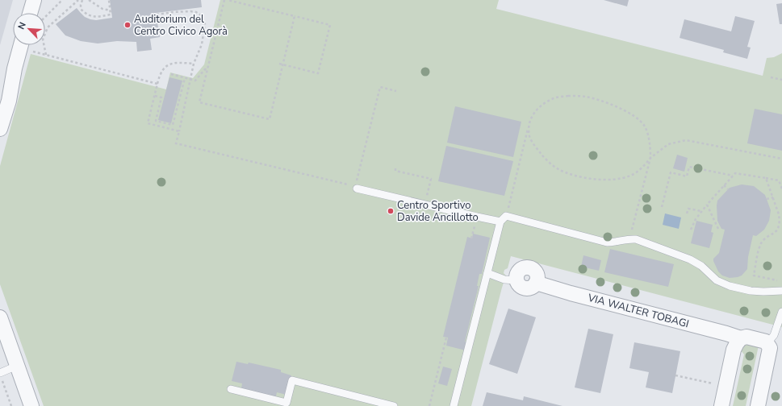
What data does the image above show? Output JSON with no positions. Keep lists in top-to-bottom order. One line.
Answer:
{"streets":{"street":["VIA WALTER TOBAGI"]},"places":["Auditorium del Centro Civico Agorà","Centro Sportivo Davide Ancillotto"],"north":"top left"}
